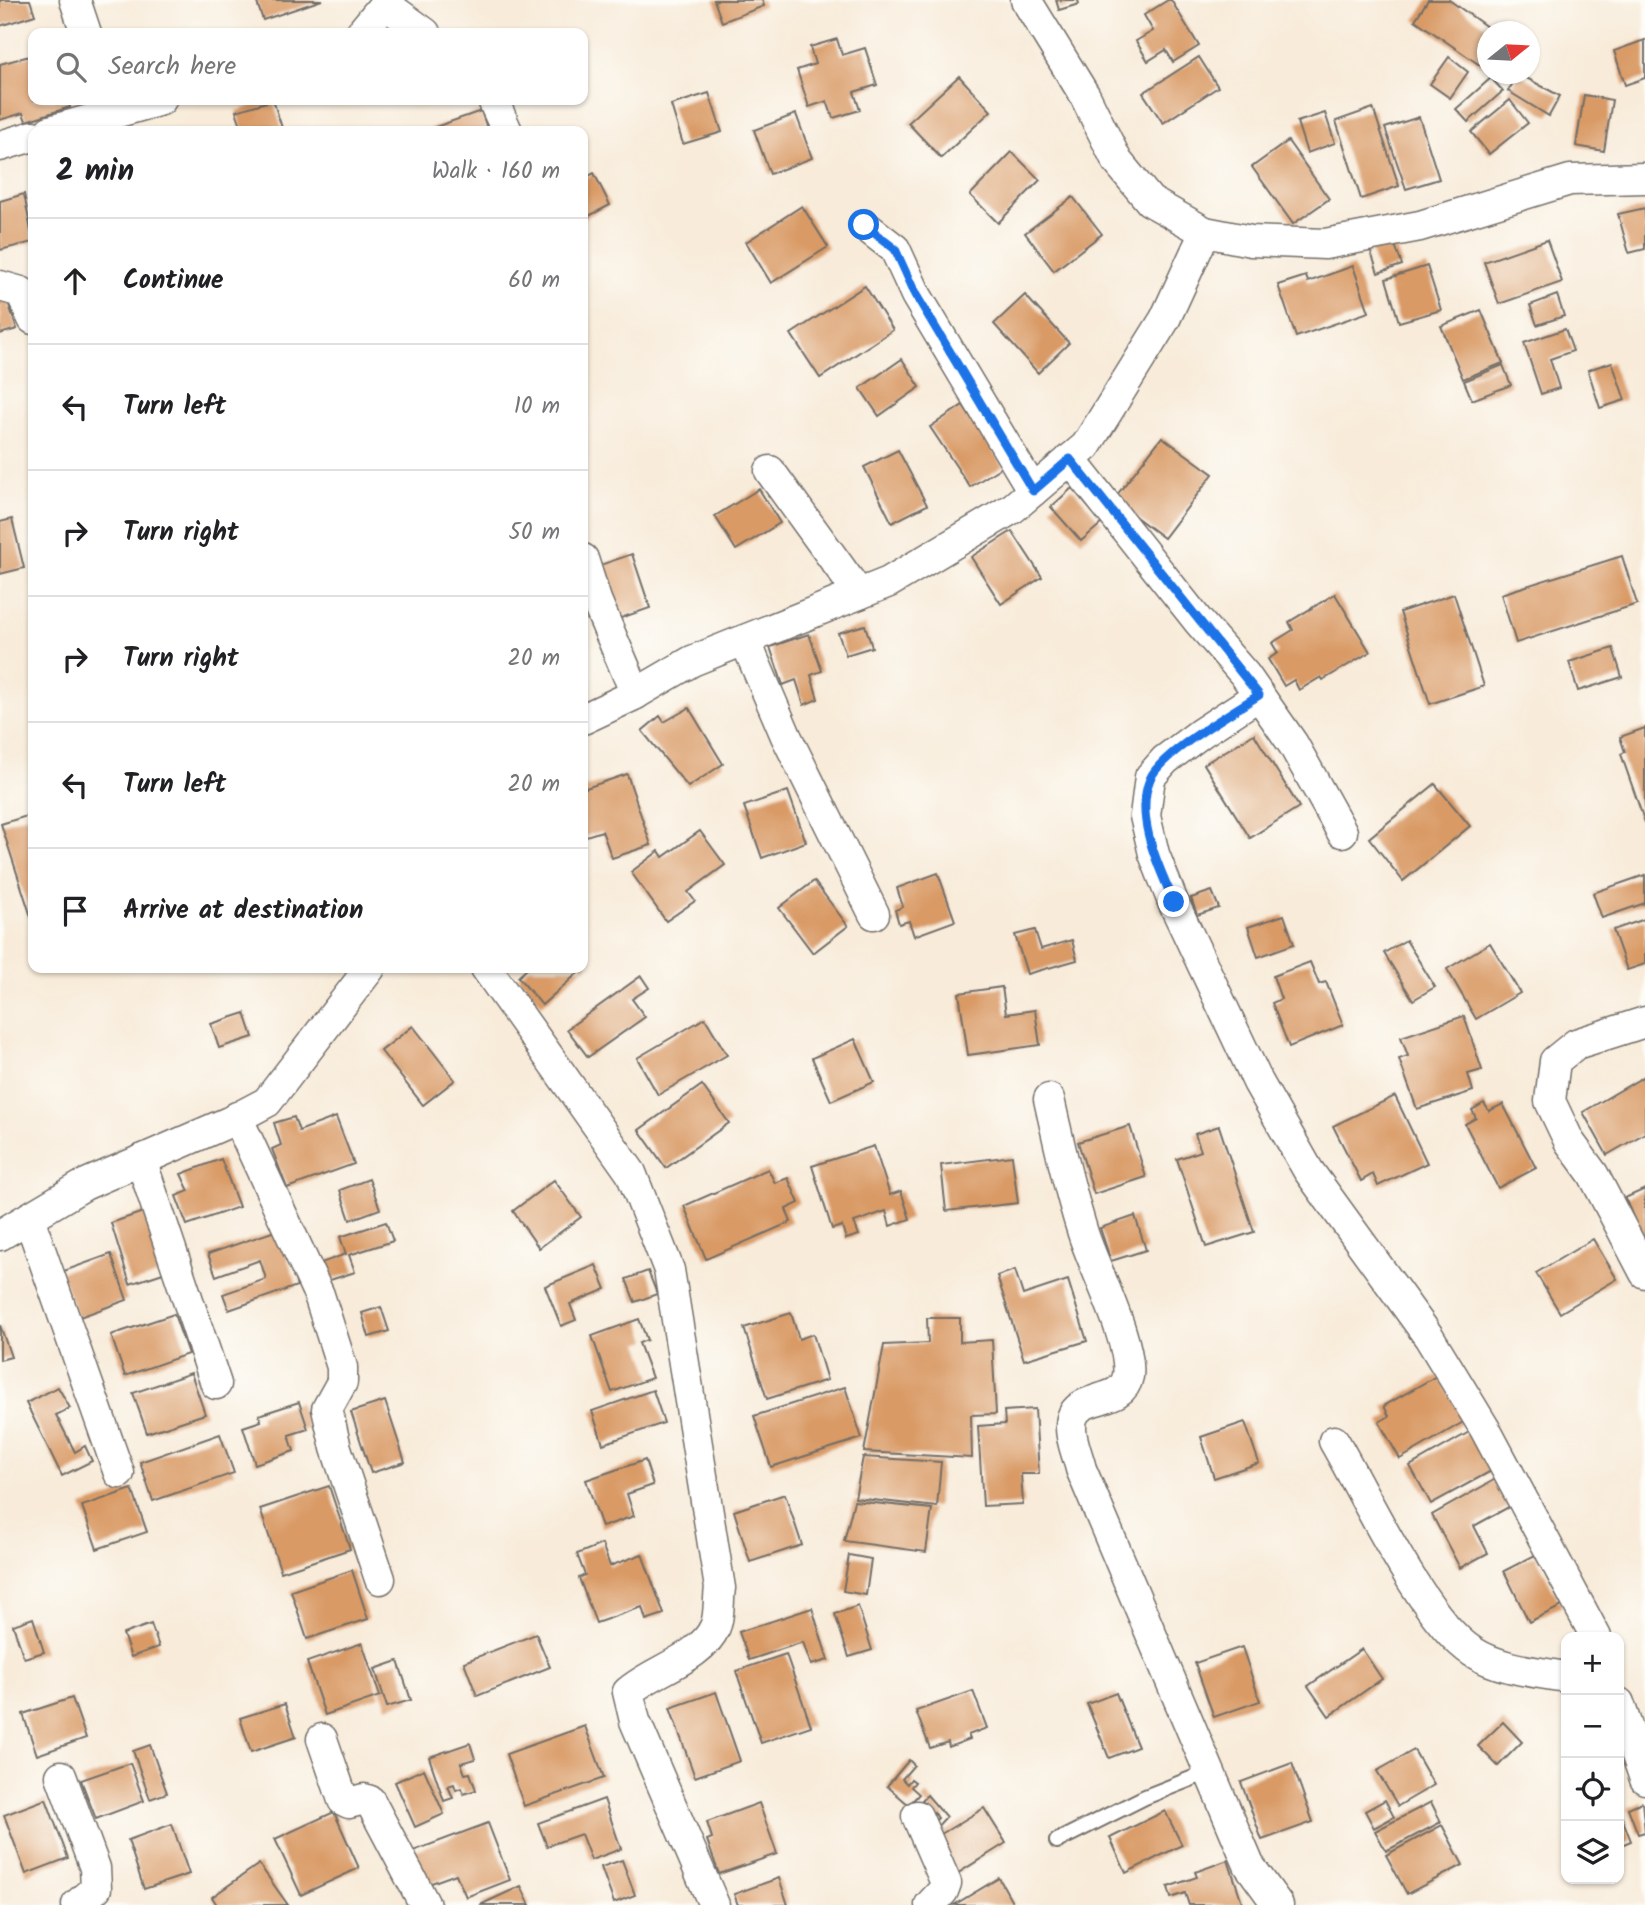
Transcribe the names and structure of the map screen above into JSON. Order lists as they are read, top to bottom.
{
  "north": "right",
  "page": {
    "search": "Search here",
    "heading": ["2 min", "Walk · 160 m"],
    "list": [
      ["Continue", "60 m"],
      ["Turn left", "10 m"],
      ["Turn right", "50 m"],
      ["Turn right", "20 m"],
      ["Turn left", "20 m"],
      "Arrive at destination"
    ],
    "map_buttons": ["+", "−"]
  }
}
